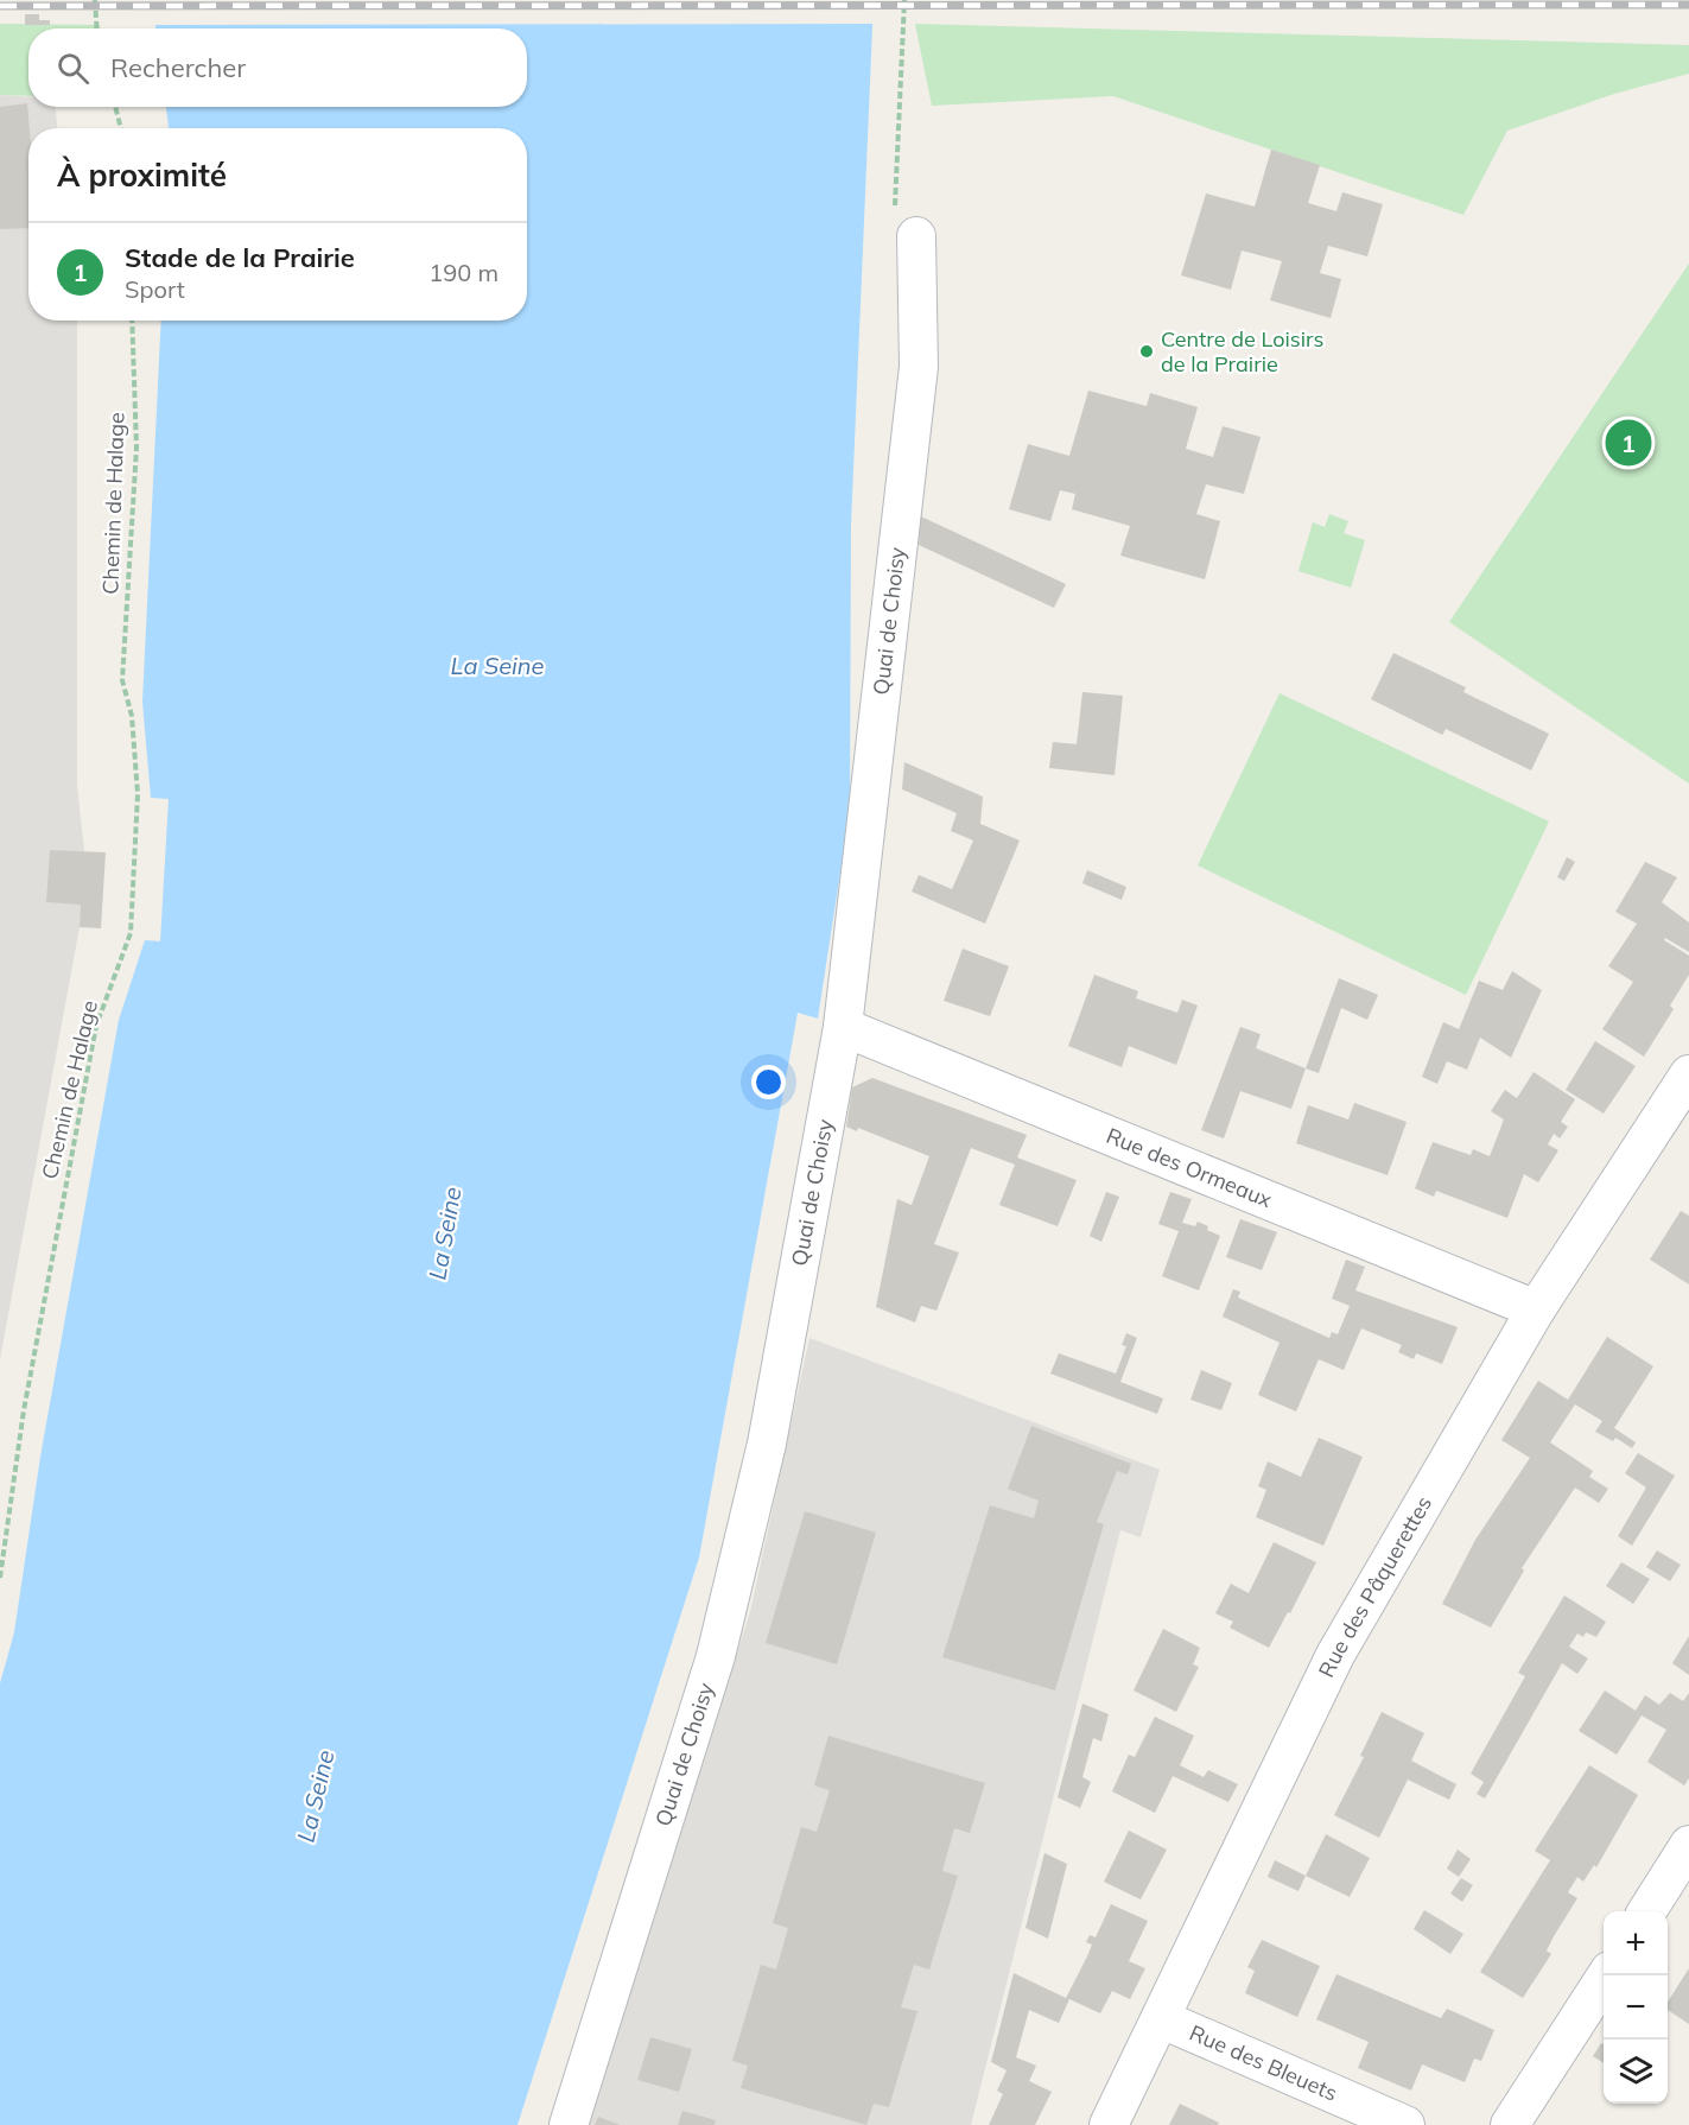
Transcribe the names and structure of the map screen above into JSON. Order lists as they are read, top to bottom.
{
  "streets": {
    "street": [
      "Quai de Choisy",
      "Rue des Ormeaux",
      "Rue des Pâquerettes",
      "Rue des Bleuets"
    ],
    "path": ["Chemin de Halage"]
  },
  "crossings": [
    ["Quai de Choisy", "Rue des Ormeaux"],
    ["Rue des Ormeaux", "Rue des Pâquerettes"],
    ["Rue des Pâquerettes", "Rue des Bleuets"]
  ],
  "water": ["La Seine"],
  "places": ["Centre de Loisirs de la Prairie"],
  "page": {
    "search": "Rechercher",
    "heading": "À proximité",
    "list": [
      {
        "mark": "1",
        "name": "Stade de la Prairie",
        "note": "Sport",
        "value": "190 m"
      }
    ],
    "pins": "1",
    "map_buttons": ["+", "−"]
  }
}
